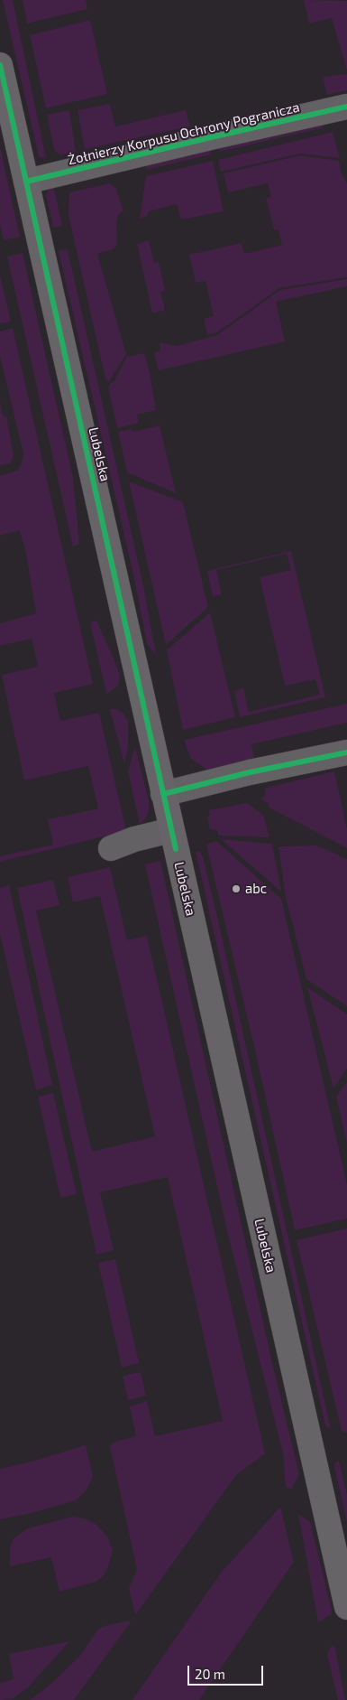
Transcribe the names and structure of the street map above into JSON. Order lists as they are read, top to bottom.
{
  "streets": {
    "main road": ["Lubelska"],
    "street": ["Żołnierzy Korpusu Ochrony Pogranicza"]
  },
  "crossings": [
    ["Żołnierzy Korpusu Ochrony Pogranicza", "Lubelska"]
  ],
  "places": ["abc"],
  "scale_bar": "20 m"
}
